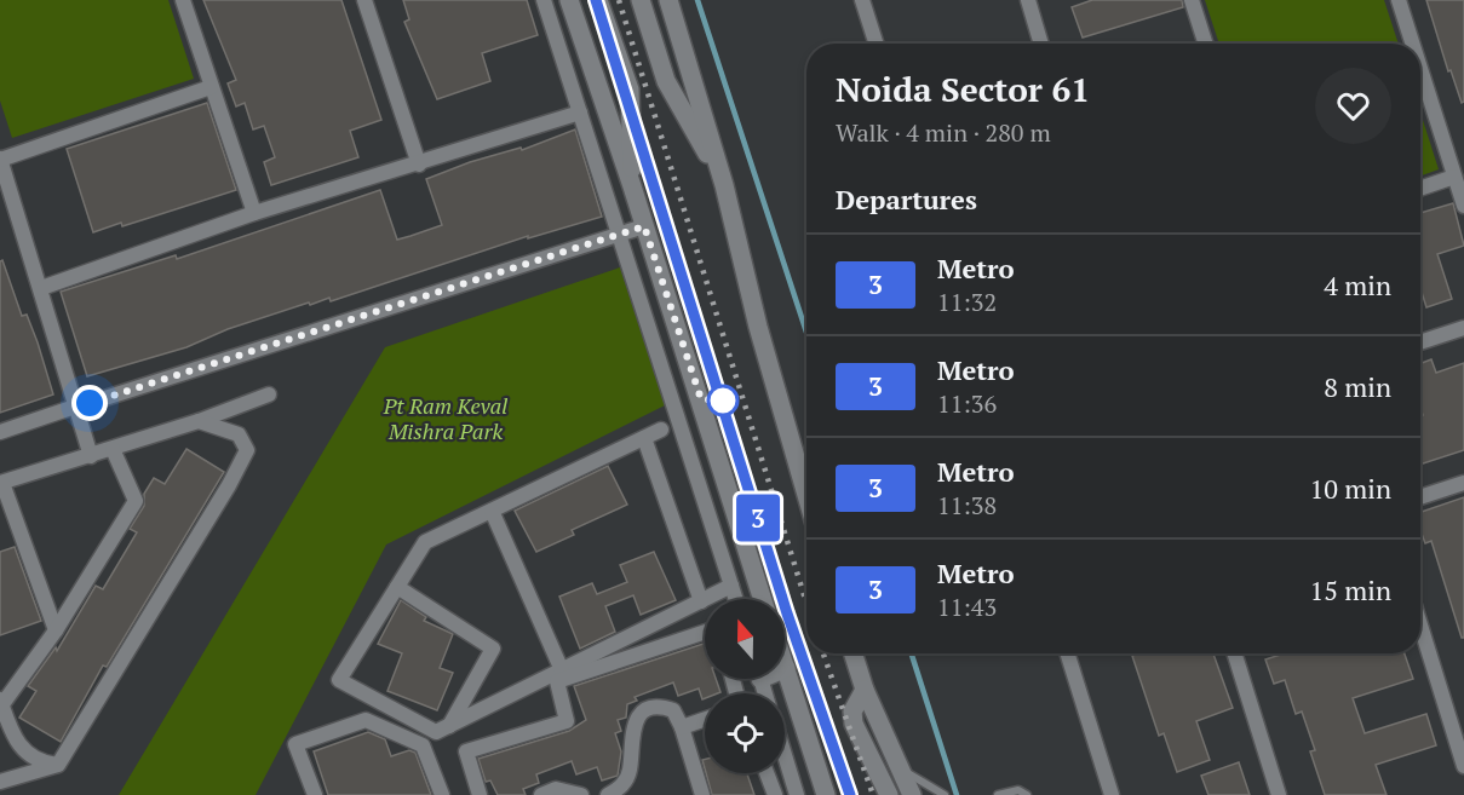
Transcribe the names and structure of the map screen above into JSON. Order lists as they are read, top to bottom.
{
  "parks": ["Pt Ram Keval Mishra Park"],
  "lines": ["metro line 3"],
  "north": "top",
  "page": {
    "on_map": "3",
    "heading": [
      ["Noida Sector 61", "Walk · 4 min · 280 m"],
      "Departures"
    ],
    "list": [
      {
        "mark": "3",
        "name": "Metro",
        "note": "11:32",
        "value": "4 min"
      },
      {
        "mark": "3",
        "name": "Metro",
        "note": "11:36",
        "value": "8 min"
      },
      {
        "mark": "3",
        "name": "Metro",
        "note": "11:38",
        "value": "10 min"
      },
      {
        "mark": "3",
        "name": "Metro",
        "note": "11:43",
        "value": "15 min"
      }
    ]
  }
}
